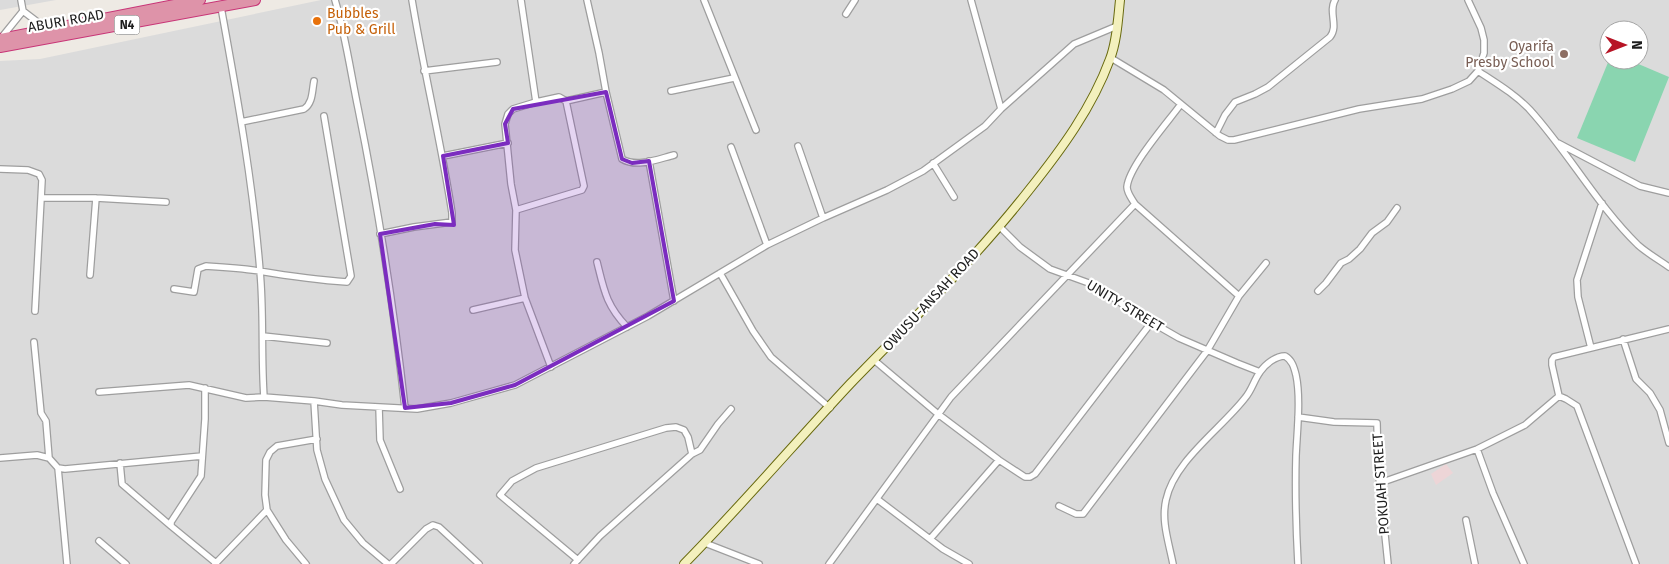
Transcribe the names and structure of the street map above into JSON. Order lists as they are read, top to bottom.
{
  "streets": {
    "highway": ["ABURI ROAD", "N4"],
    "street": ["OWUSU-ANSAH ROAD", "UNITY STREET", "POKUAH STREET"]
  },
  "crossings": [
    ["OWUSU-ANSAH ROAD", "UNITY STREET"]
  ],
  "places": ["Bubbles Pub & Grill", "Oyarifa Presby School"],
  "north": "right"
}
